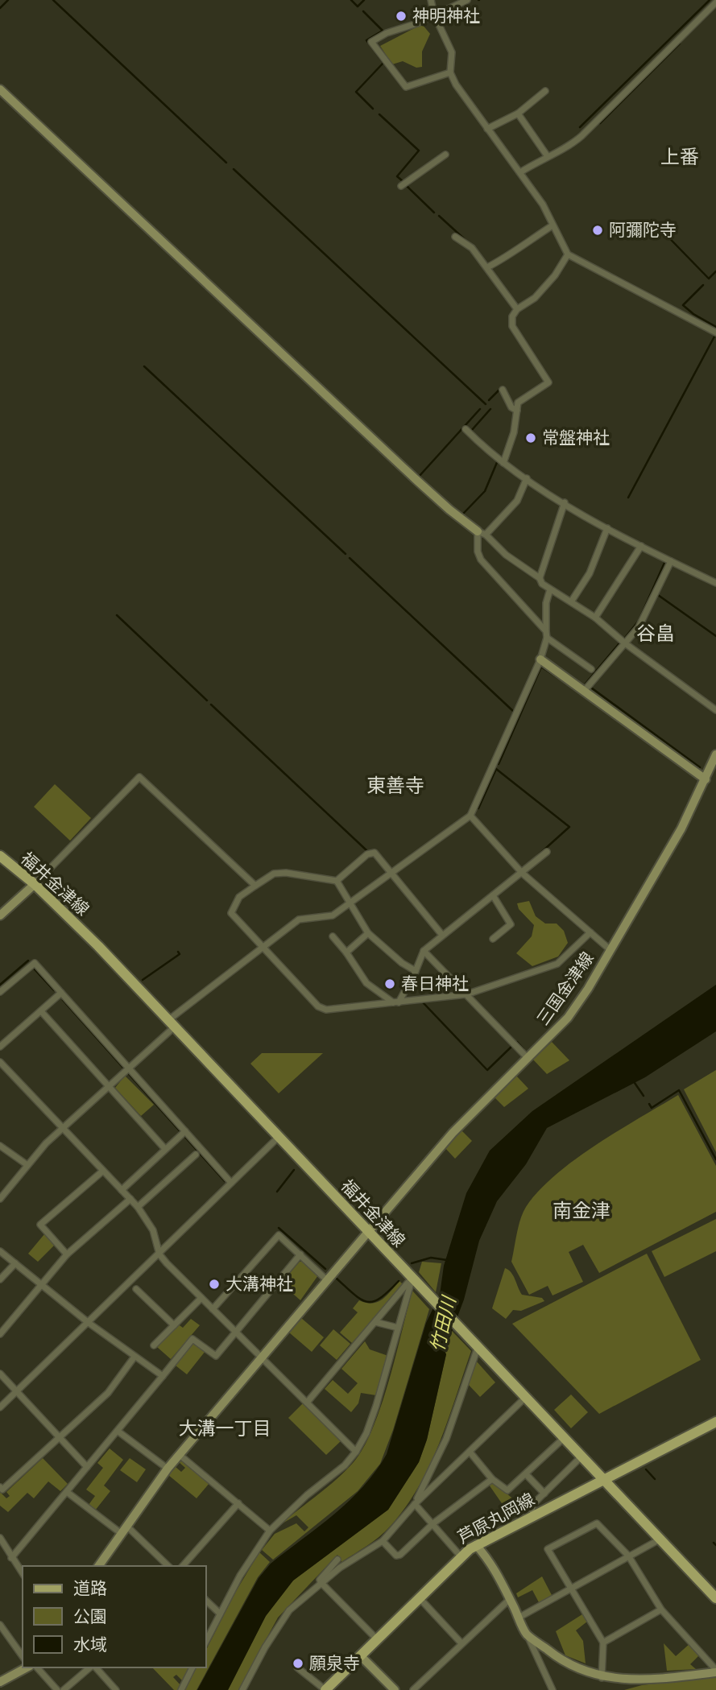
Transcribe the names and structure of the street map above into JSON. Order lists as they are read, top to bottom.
{
  "streets": {
    "main road": ["福井金津線", "芦原丸岡線"],
    "street": ["三国金津線"]
  },
  "crossings": [
    ["福井金津線", "三国金津線"],
    ["福井金津線", "芦原丸岡線"]
  ],
  "districts": [
    "上番",
    "谷畠",
    "東善寺",
    "南金津",
    "大溝一丁目"
  ],
  "water": ["竹田川"],
  "places": [
    "神明神社",
    "阿彌陀寺",
    "常盤神社",
    "春日神社",
    "大溝神社",
    "願泉寺"
  ],
  "legend": ["道路", "公園", "水域"]
}
